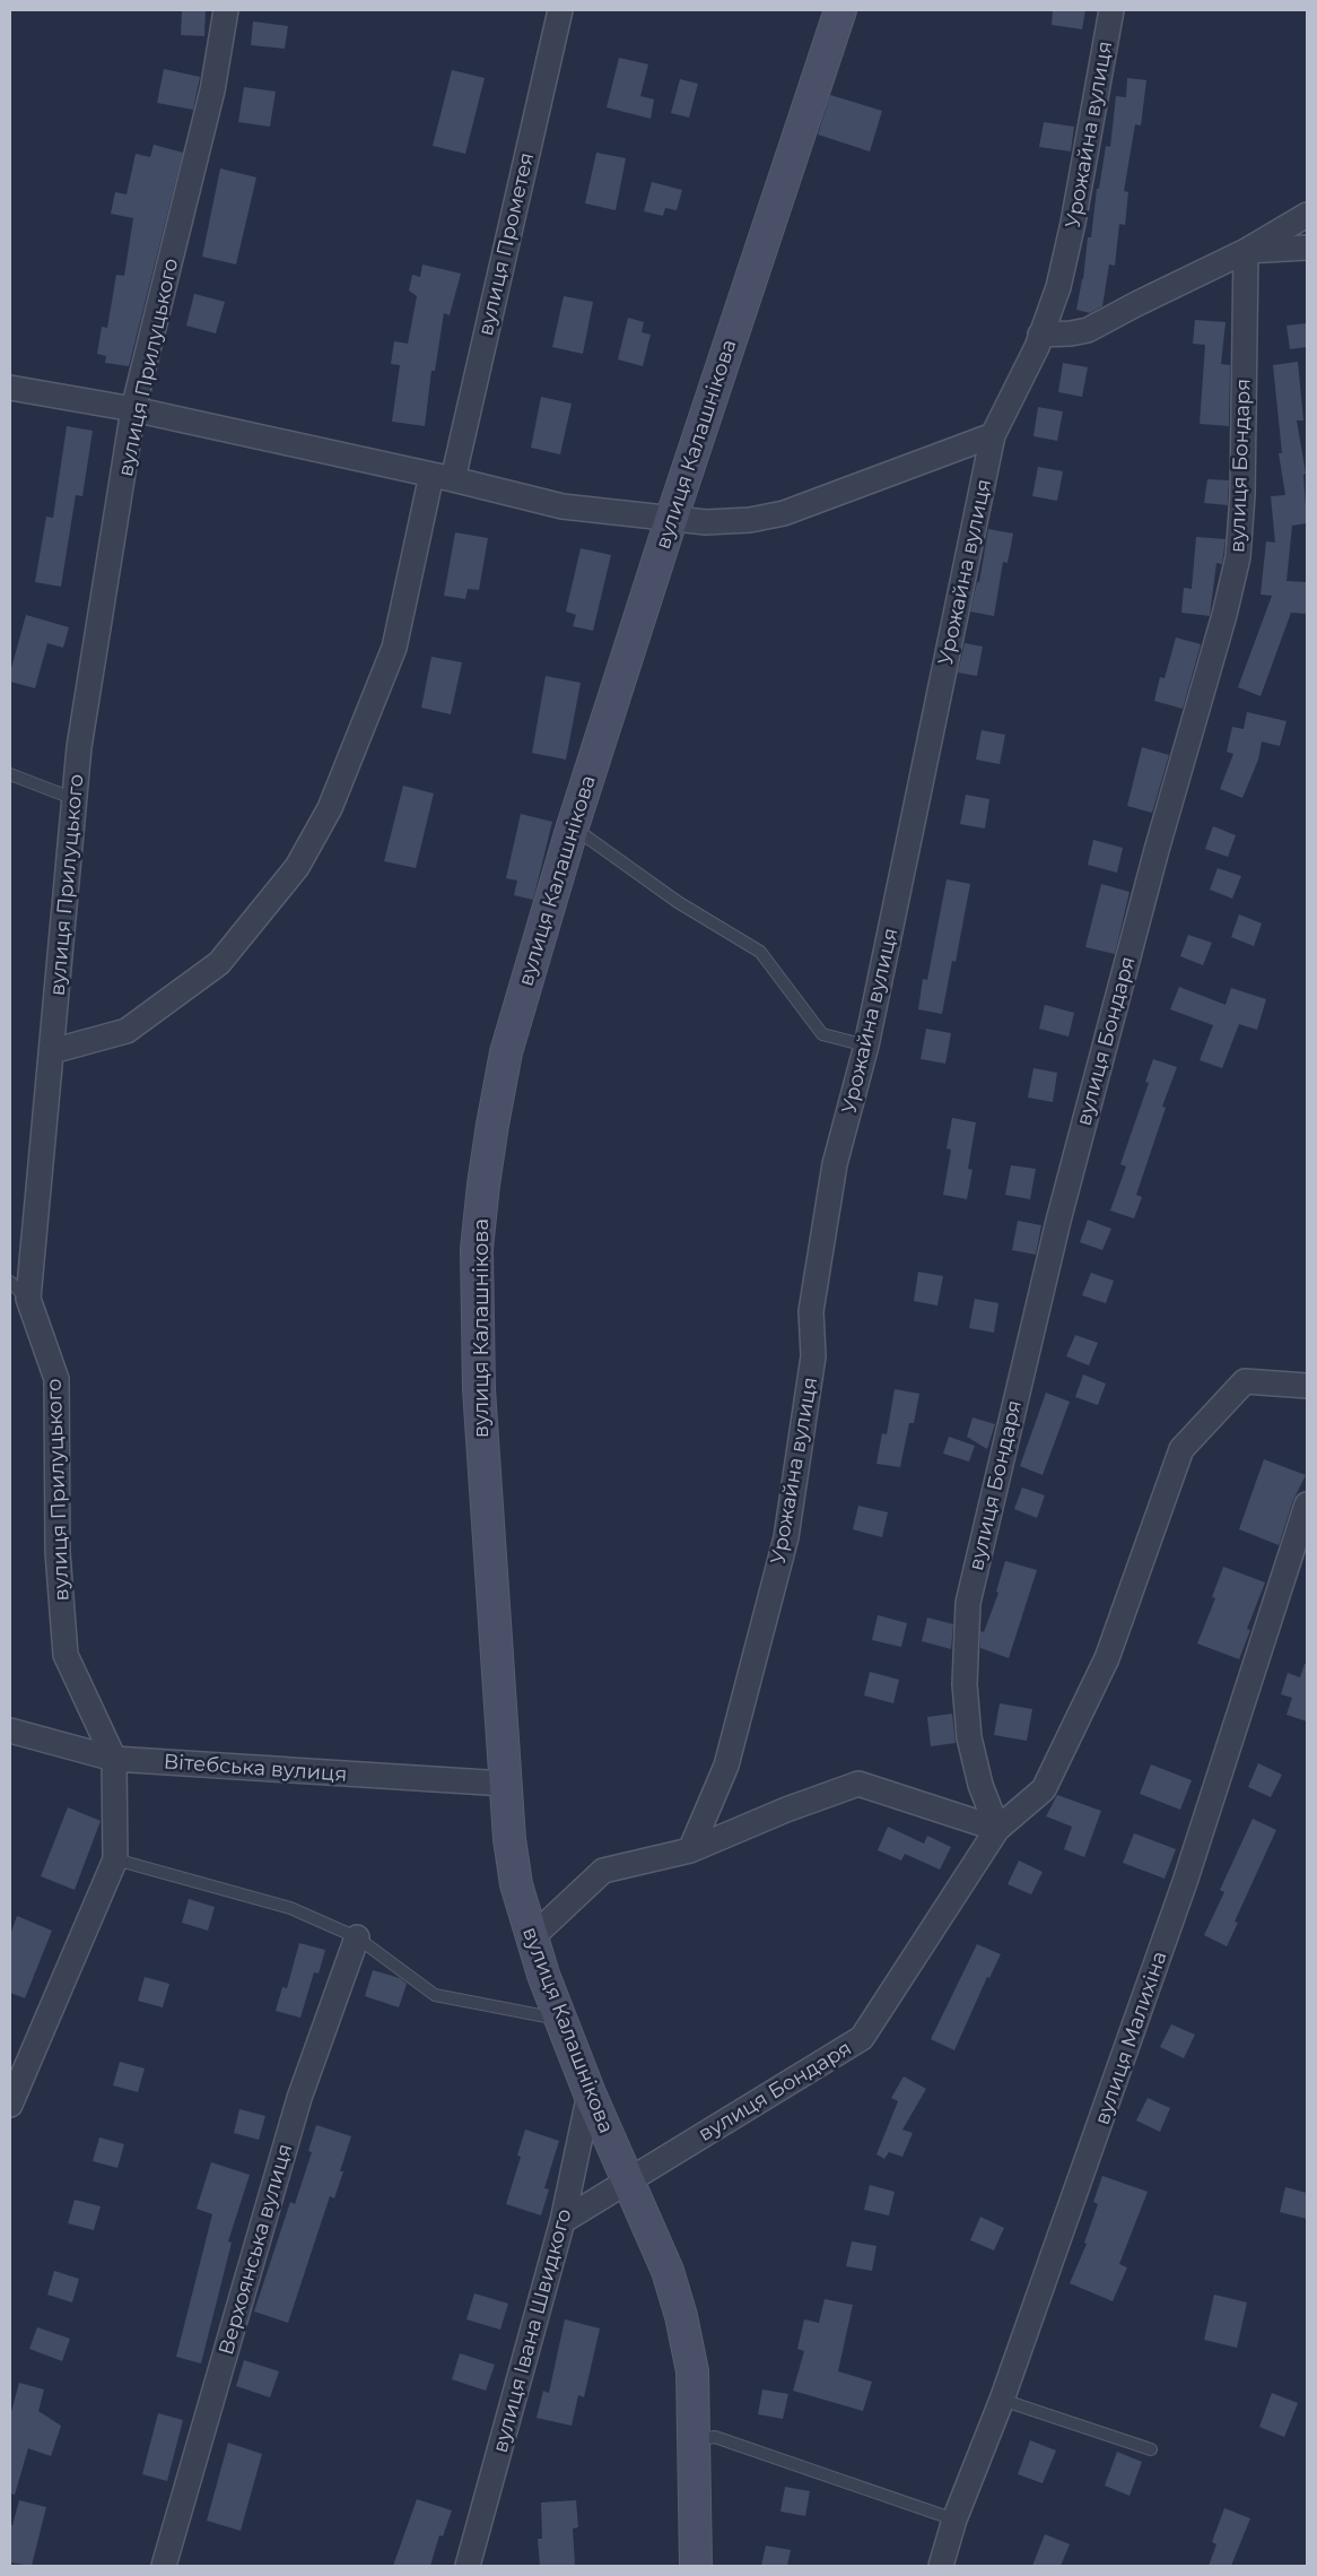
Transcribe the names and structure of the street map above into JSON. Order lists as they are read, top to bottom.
{
  "streets": {
    "street": [
      "Урожайна вулиця",
      "вулиця Прометея",
      "вулиця Прилуцького",
      "вулиця Калашнікова",
      "вулиця Бондаря",
      "Вітебська вулиця",
      "вулиця Малихіна",
      "Верхоянська вулиця",
      "вулиця Івана Швидкого"
    ]
  },
  "crossings": [
    ["вулиця Прометея", "вулиця Прилуцького"],
    ["вулиця Прилуцького", "Вітебська вулиця"],
    ["вулиця Калашнікова", "вулиця Бондаря"],
    ["вулиця Калашнікова", "Вітебська вулиця"],
    ["вулиця Калашнікова", "вулиця Івана Швидкого"],
    ["вулиця Бондаря", "вулиця Івана Швидкого"]
  ]
}
